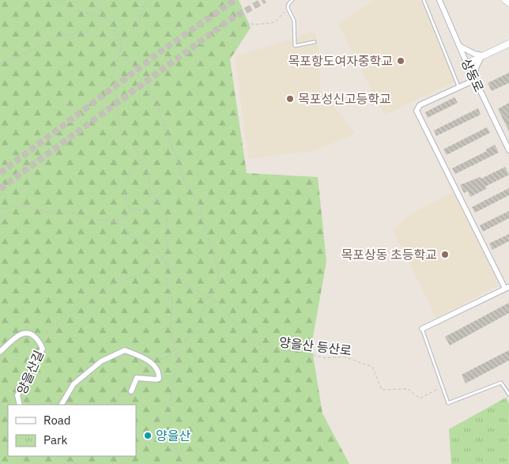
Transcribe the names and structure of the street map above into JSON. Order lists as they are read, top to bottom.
{
  "streets": {
    "street": ["상동로", "양을산길"],
    "path": ["양을산 등산로"]
  },
  "places": [
    "목포항도여자중학교",
    "목포성신고등학교",
    "목포상동 초등학교",
    "양을산"
  ],
  "legend": ["Road", "Park"]
}
